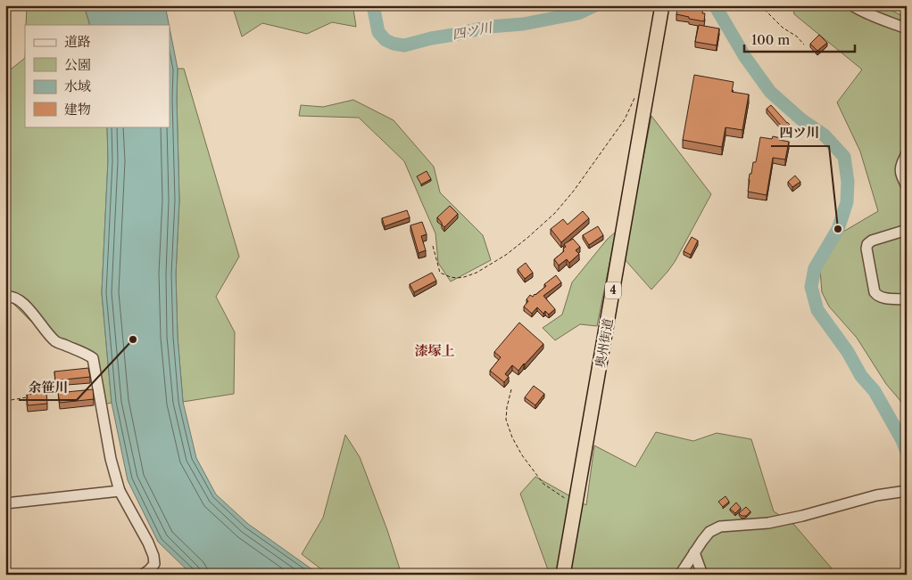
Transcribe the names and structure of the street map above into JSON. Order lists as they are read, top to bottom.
{
  "streets": {
    "highway": ["4", "奥州街道"]
  },
  "districts": ["漆塚上"],
  "water": ["四ツ川"],
  "places": ["四ツ川", "余笹川"],
  "legend": [
    "道路",
    "公園",
    "水域",
    "建物"
  ],
  "scale_bar": "100 m"
}
